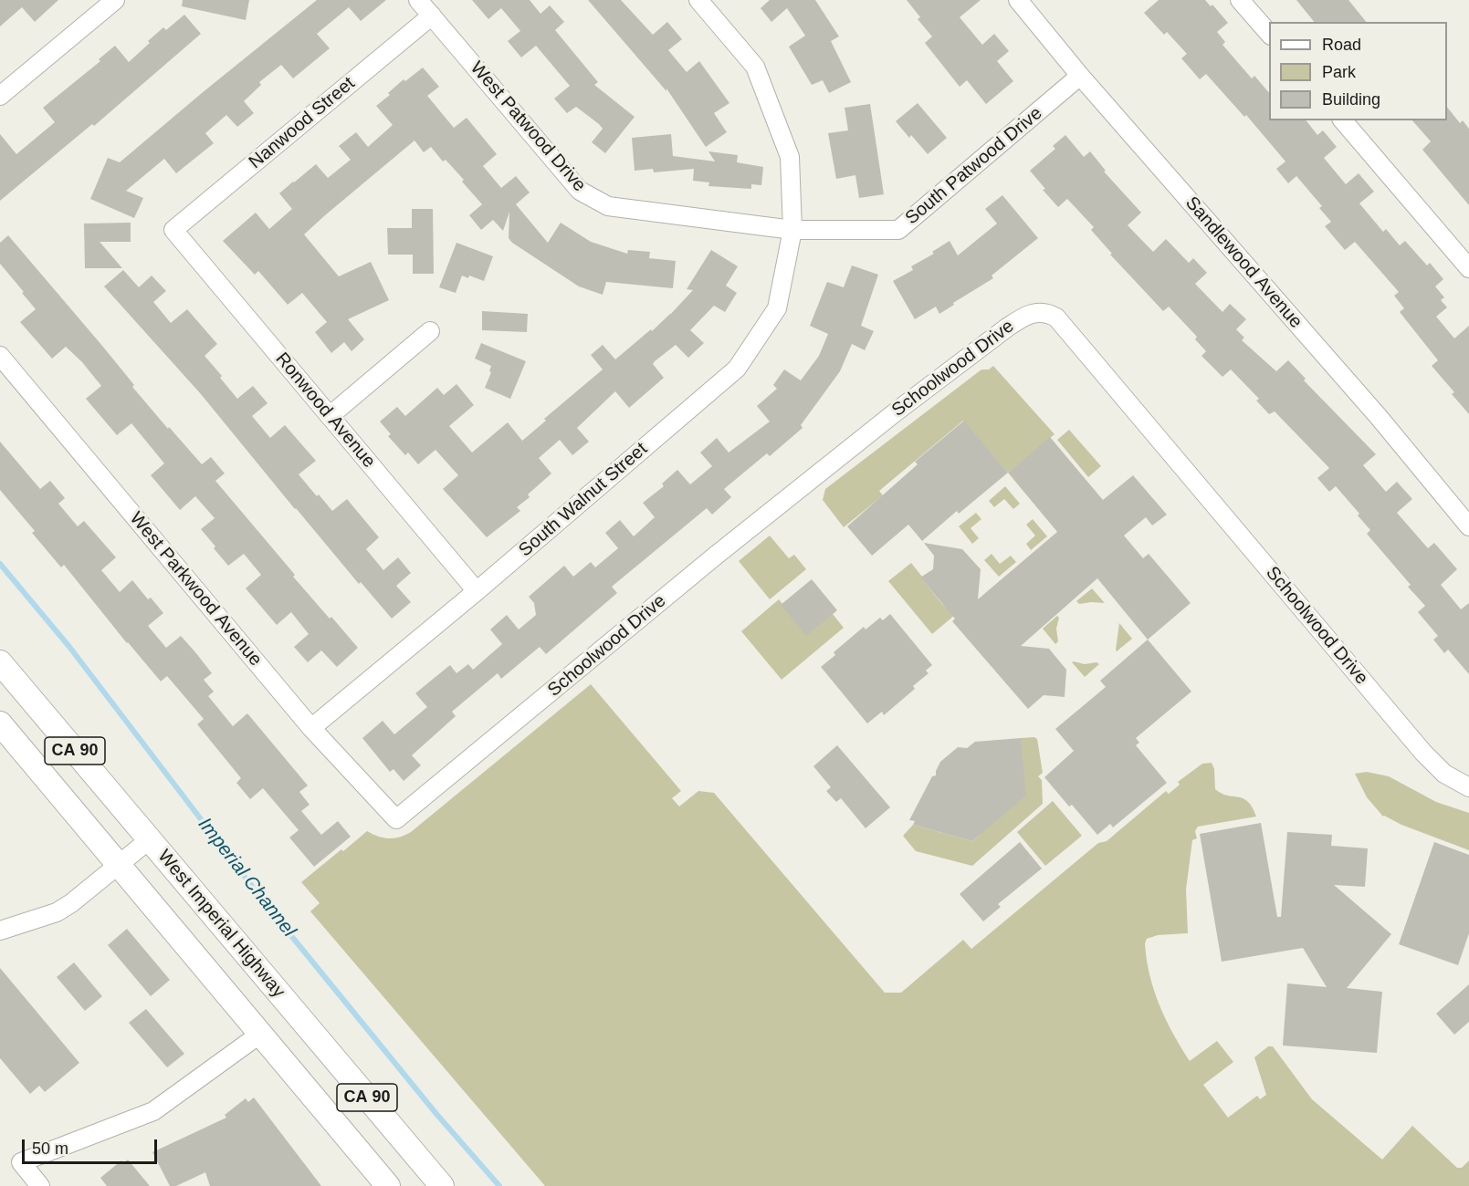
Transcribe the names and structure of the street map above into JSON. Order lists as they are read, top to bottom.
{
  "streets": {
    "main road": ["CA 90", "West Imperial Highway"],
    "street": [
      "Nanwood Street",
      "West Patwood Drive",
      "South Patwood Drive",
      "Sandlewood Avenue",
      "Schoolwood Drive",
      "Ronwood Avenue",
      "South Walnut Street",
      "West Parkwood Avenue"
    ]
  },
  "crossings": [
    ["Nanwood Street", "West Patwood Drive"],
    ["Nanwood Street", "Ronwood Avenue"],
    ["West Patwood Drive", "South Patwood Drive"],
    ["West Patwood Drive", "South Walnut Street"],
    ["South Patwood Drive", "Sandlewood Avenue"],
    ["South Patwood Drive", "South Walnut Street"],
    ["Schoolwood Drive", "West Parkwood Avenue"],
    ["Ronwood Avenue", "South Walnut Street"],
    ["South Walnut Street", "West Parkwood Avenue"]
  ],
  "water": ["Imperial Channel"],
  "legend": ["Road", "Park", "Building"],
  "scale_bar": "50 m"
}
